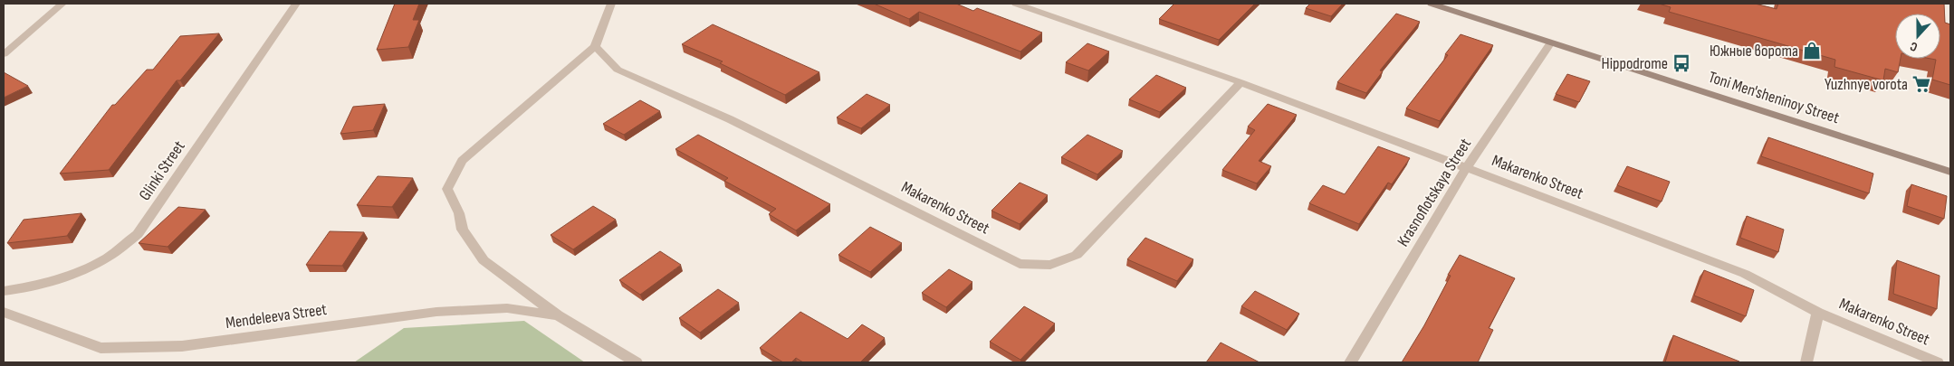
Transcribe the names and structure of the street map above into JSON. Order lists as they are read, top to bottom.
{
  "streets": {
    "main road": ["Toni Men'sheninoy Street"],
    "street": [
      "Glinki Street",
      "Makarenko Street",
      "Krasnoflotskaya Street",
      "Mendeleeva Street"
    ]
  },
  "crossings": [
    ["Toni Men'sheninoy Street", "Krasnoflotskaya Street"],
    ["Makarenko Street", "Krasnoflotskaya Street"],
    ["Makarenko Street", "Mendeleeva Street"]
  ],
  "places": {
    "shop": ["Южные ворота"],
    "bus stop": ["Hippodrome"],
    "supermarket": ["Yuzhnye vorota"]
  },
  "north": "bottom"
}
